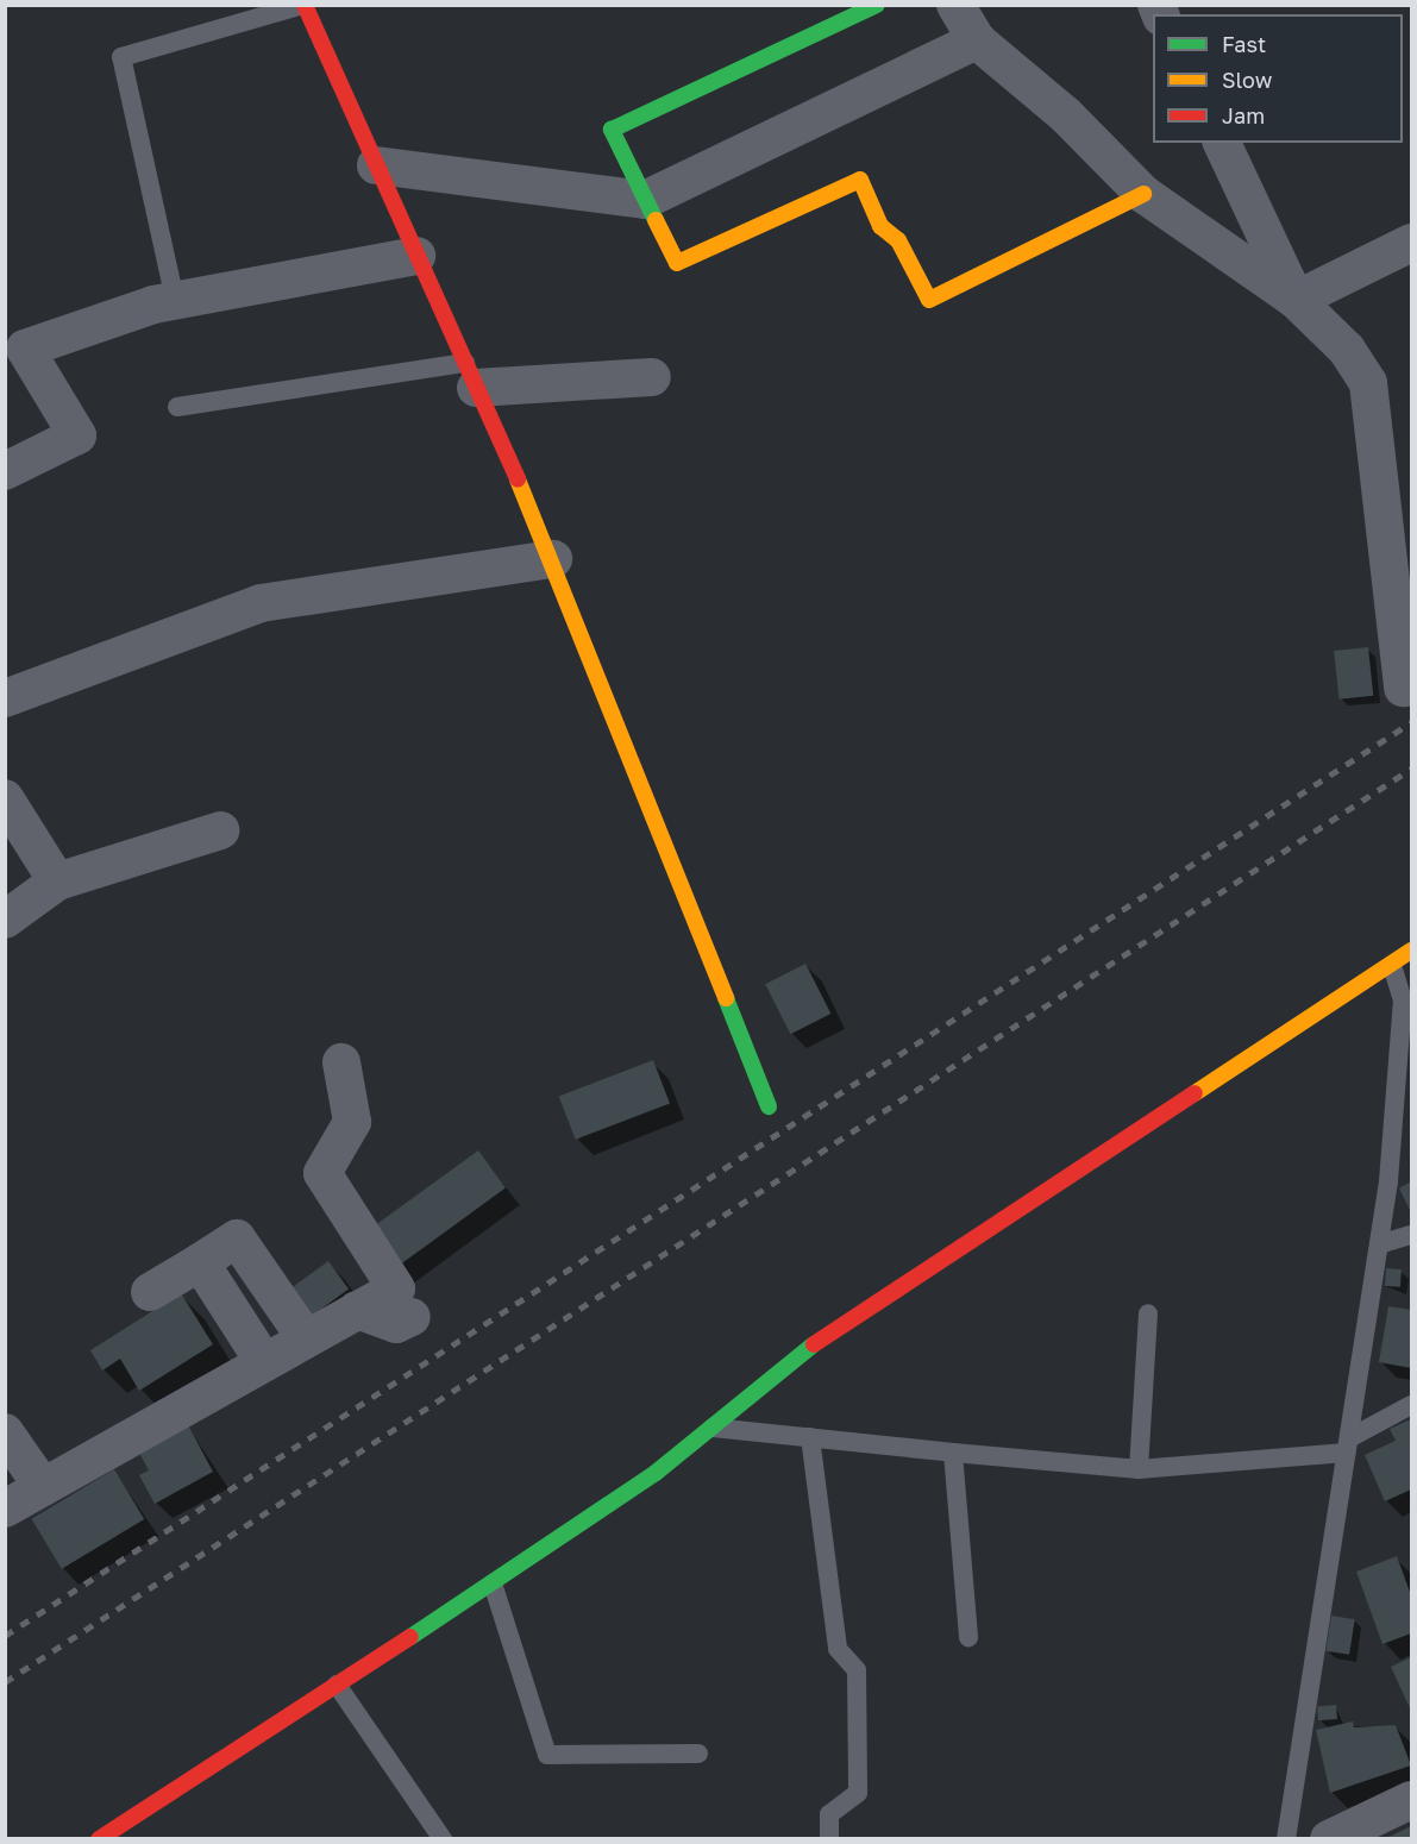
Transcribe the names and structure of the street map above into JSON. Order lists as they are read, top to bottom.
{
  "legend": ["Fast", "Slow", "Jam"]
}
